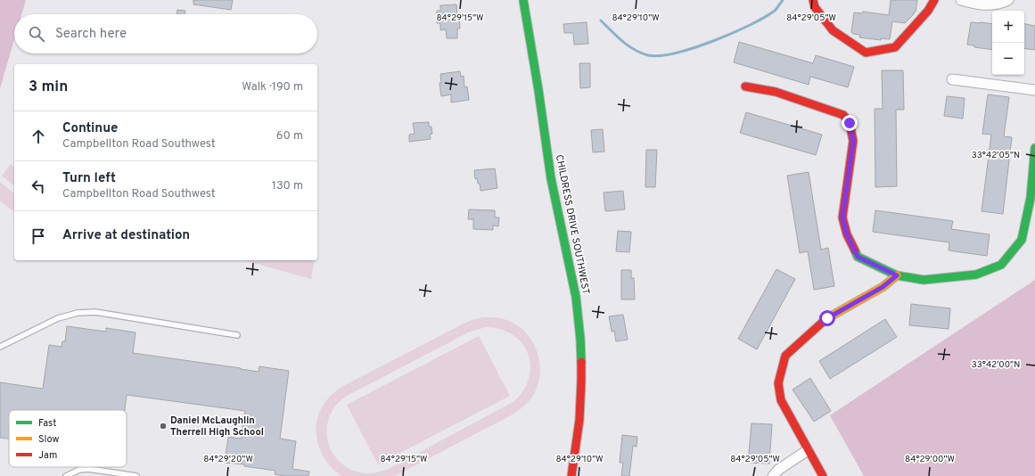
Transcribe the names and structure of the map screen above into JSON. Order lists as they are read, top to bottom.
{
  "streets": {
    "street": ["CHILDRESS DRIVE SOUTHWEST"]
  },
  "places": ["Daniel McLaughlin Therrell High School"],
  "legend": ["Fast", "Slow", "Jam"],
  "page": {
    "map_buttons": ["+", "−"],
    "search": "Search here",
    "heading": ["3 min", "Walk · 190 m"],
    "list": [
      ["Continue", "Campbellton Road Southwest", "60 m"],
      ["Turn left", "Campbellton Road Southwest", "130 m"],
      "Arrive at destination"
    ]
  },
  "coordinates": [
    "84°29'15\"W",
    "84°29'10\"W",
    "84°29'05\"W",
    "33°42'05\"N",
    "33°42'00\"N",
    "84°29'20\"W",
    "84°29'00\"W"
  ]
}
